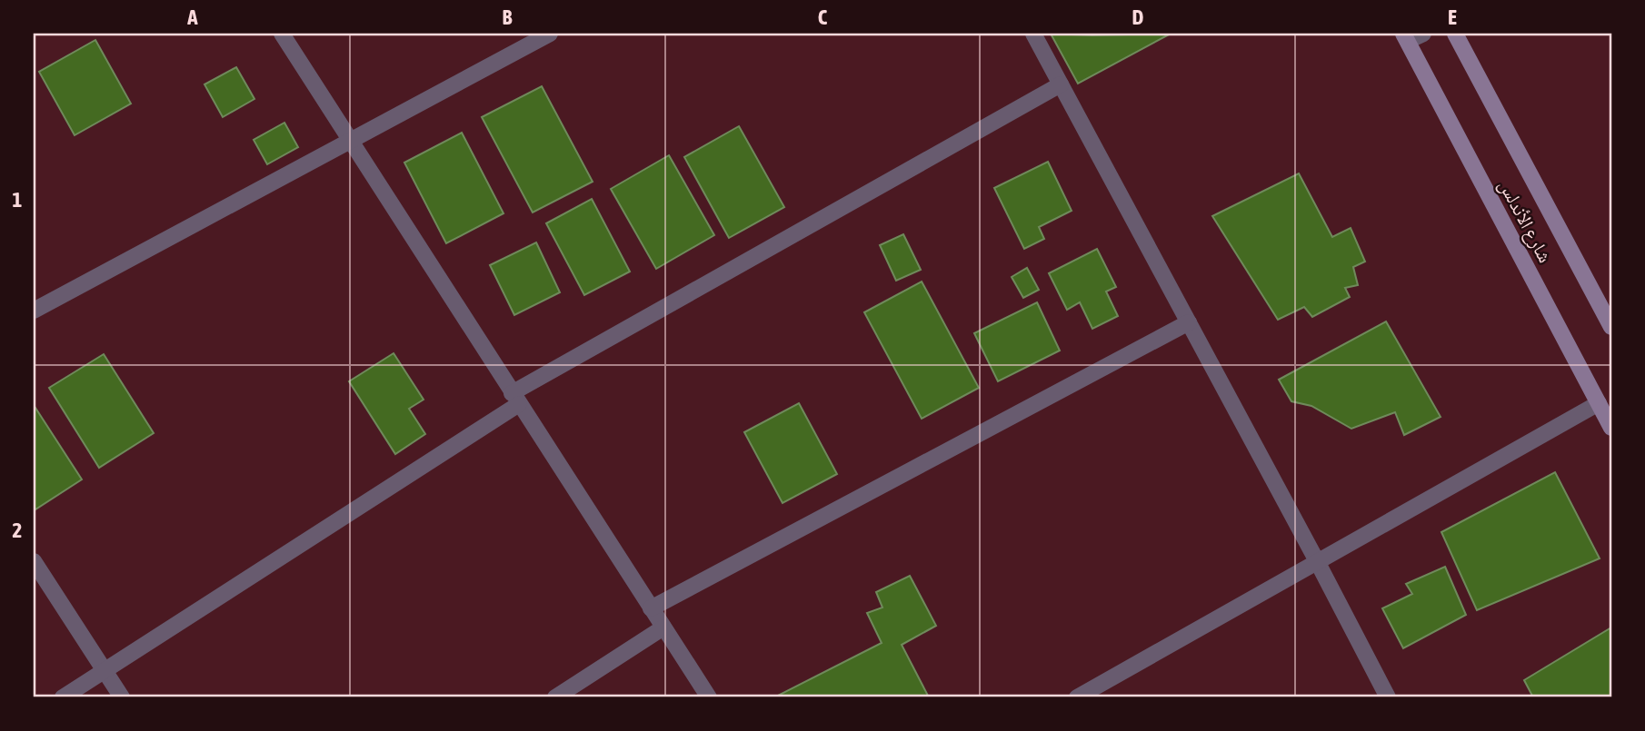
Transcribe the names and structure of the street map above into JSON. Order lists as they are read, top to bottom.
{
  "streets": {
    "main road": ["شارع الأندلس"]
  },
  "grid": {
    "columns": [
      "A",
      "B",
      "C",
      "D",
      "E"
    ],
    "rows": ["1", "2"]
  }
}
